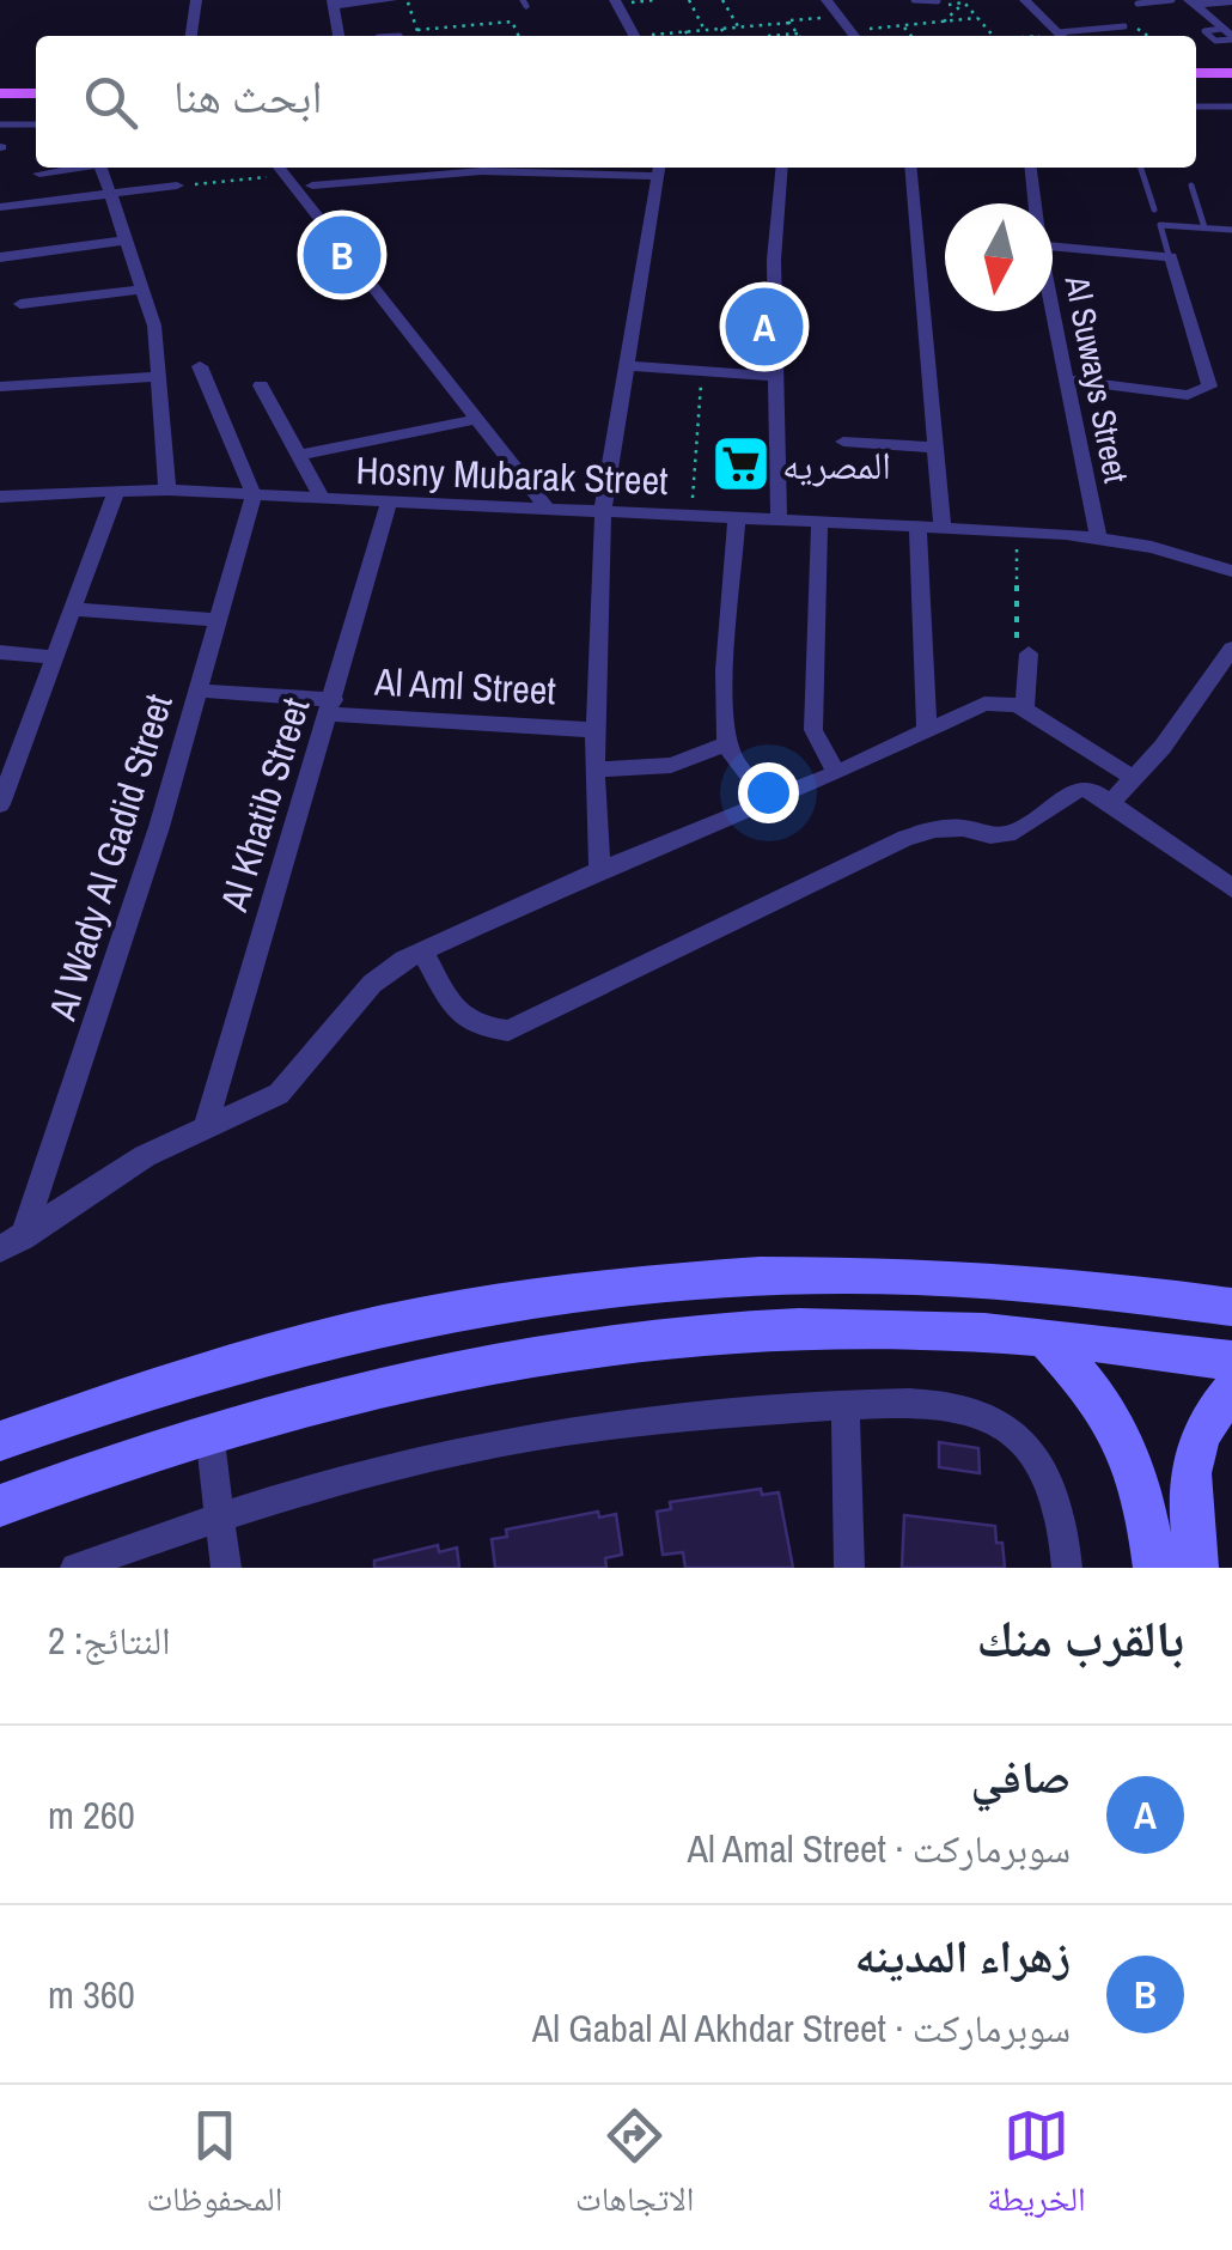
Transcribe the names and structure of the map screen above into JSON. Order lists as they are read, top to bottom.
{
  "streets": {
    "street": [
      "Al Suways Street",
      "Hosny Mubarak Street",
      "Al Aml Street",
      "Al Khatib Street",
      "Al Wady Al Gadid Street"
    ]
  },
  "crossings": [
    ["Al Suways Street", "Hosny Mubarak Street"],
    ["Hosny Mubarak Street", "Al Khatib Street"],
    ["Hosny Mubarak Street", "Al Wady Al Gadid Street"],
    ["Al Aml Street", "Al Khatib Street"],
    ["Al Aml Street", "Al Wady Al Gadid Street"]
  ],
  "places": {
    "supermarket": ["المصريه"]
  },
  "north": "bottom",
  "page": {
    "search": "ابحث هنا",
    "pins": ["B", "A"],
    "heading": ["بالقرب منك", "النتائج: 2"],
    "list": [
      {
        "mark": "A",
        "name": "صافي",
        "note": "سوبرماركت · Al Amal Street",
        "value": "260 m"
      },
      {
        "mark": "B",
        "name": "زهراء المدينه",
        "note": "سوبرماركت · Al Gabal Al Akhdar Street",
        "value": "360 m"
      }
    ],
    "nav": ["الخريطة", "الاتجاهات", "المحفوظات"]
  }
}
